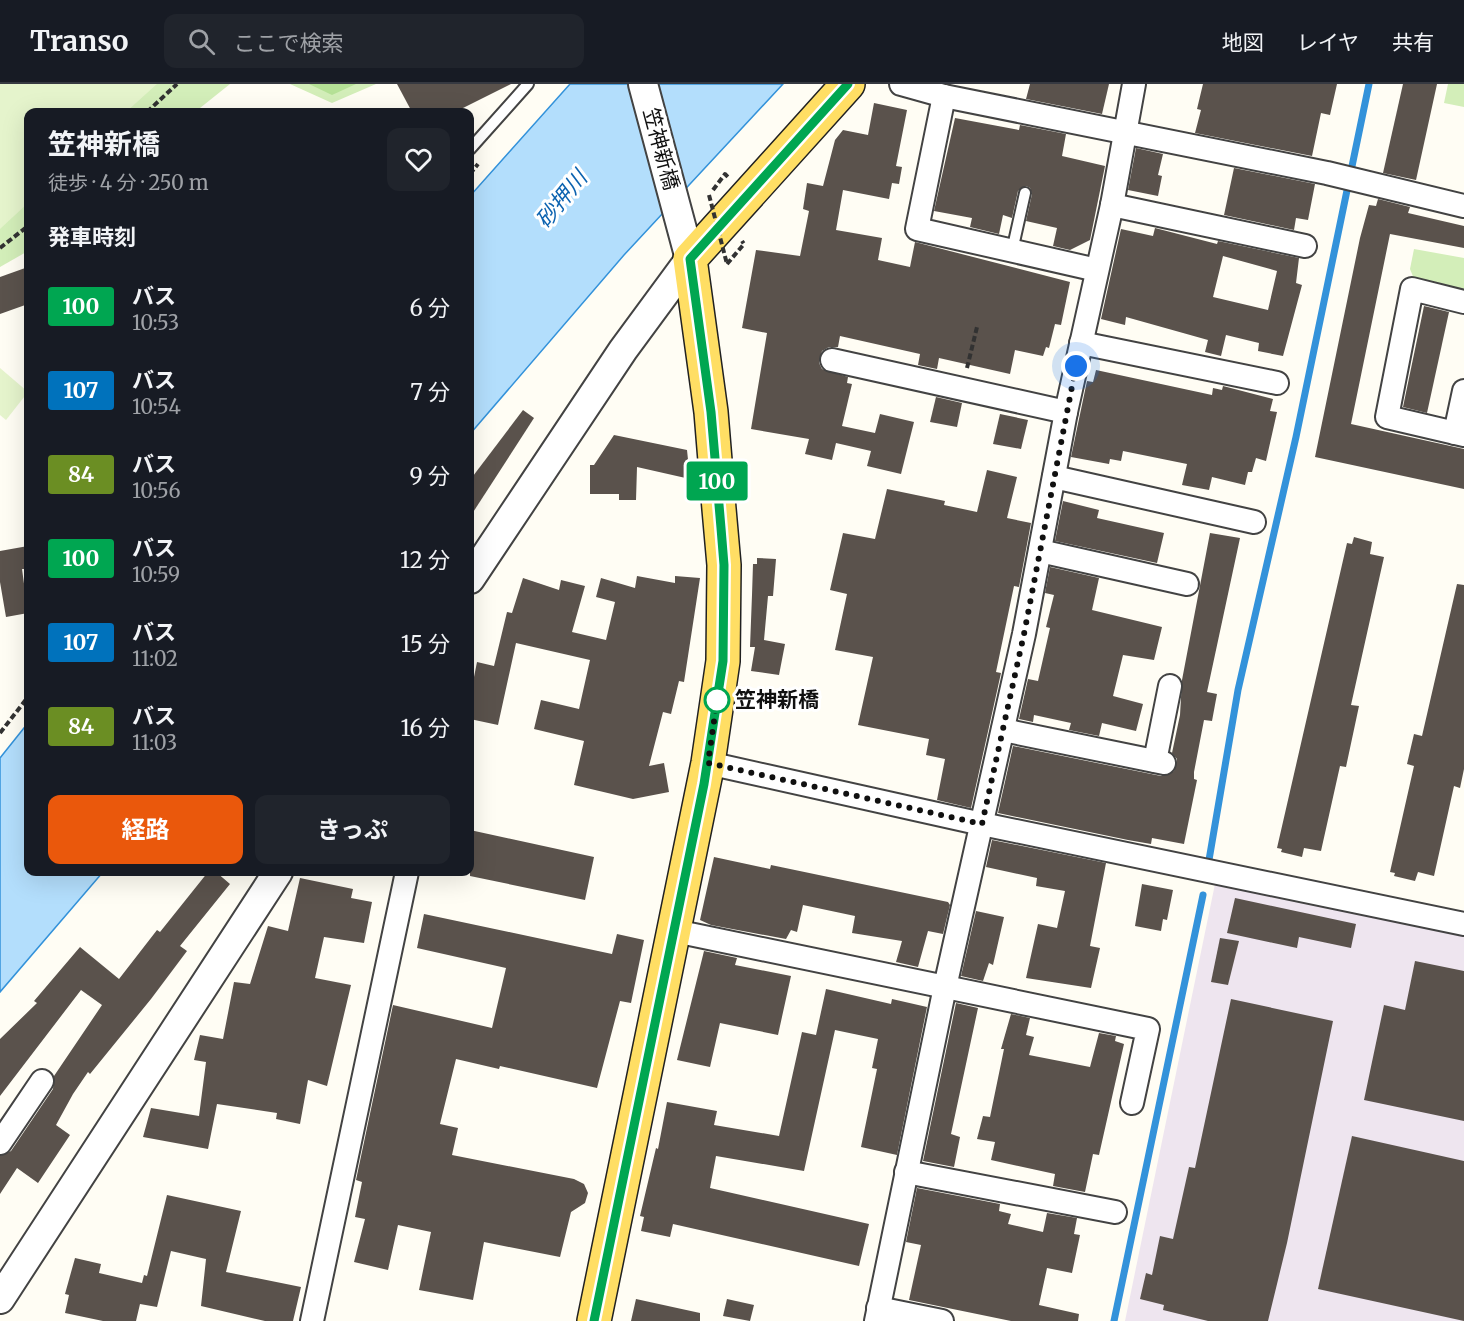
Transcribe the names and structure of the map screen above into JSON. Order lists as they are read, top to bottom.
{
  "streets": {
    "street": ["笠神新橋"]
  },
  "water": ["砂押川"],
  "places": ["笠神新橋"],
  "lines": ["bus line 100"],
  "page": {
    "header": "Transo",
    "search": "ここで検索",
    "nav": ["地図", "レイヤ", "共有"],
    "on_map": "100",
    "heading": [
      ["笠神新橋", "徒歩 · 4 分 · 250 m"],
      "発車時刻"
    ],
    "list": [
      {
        "mark": "100",
        "name": "バス",
        "note": "10:53",
        "value": "6 分"
      },
      {
        "mark": "107",
        "name": "バス",
        "note": "10:54",
        "value": "7 分"
      },
      {
        "mark": "84",
        "name": "バス",
        "note": "10:56",
        "value": "9 分"
      },
      {
        "mark": "100",
        "name": "バス",
        "note": "10:59",
        "value": "12 分"
      },
      {
        "mark": "107",
        "name": "バス",
        "note": "11:02",
        "value": "15 分"
      },
      {
        "mark": "84",
        "name": "バス",
        "note": "11:03",
        "value": "16 分"
      }
    ],
    "buttons": ["経路", "きっぷ"]
  }
}
